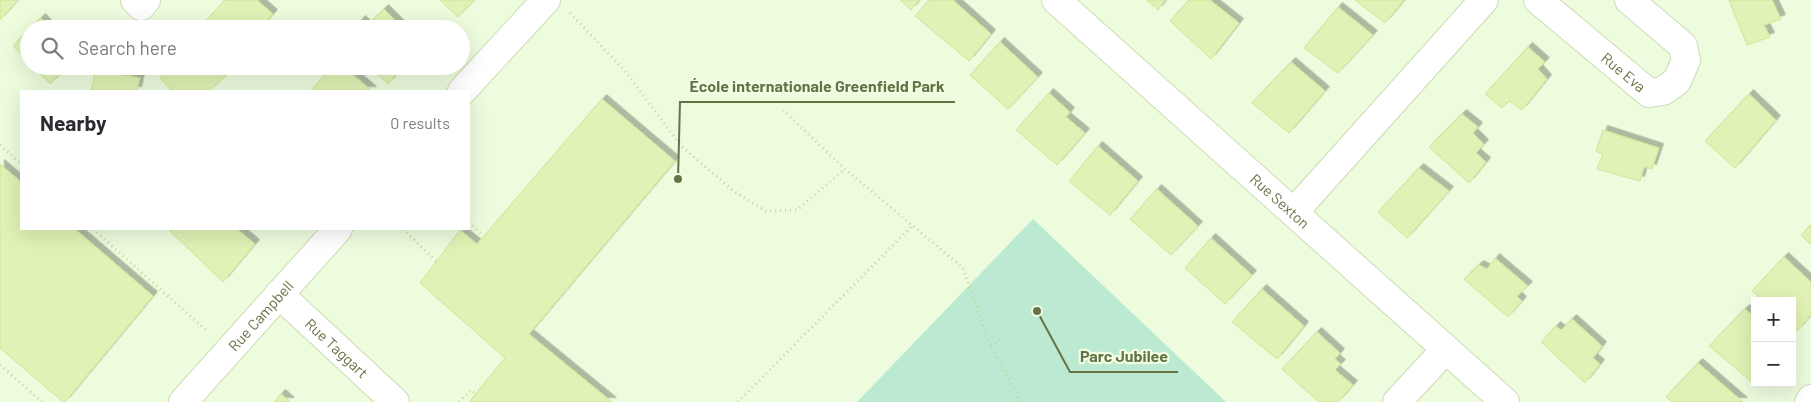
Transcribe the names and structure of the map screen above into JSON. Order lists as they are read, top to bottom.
{
  "streets": {
    "street": [
      "Rue Eva",
      "Rue Sexton",
      "Rue Campbell",
      "Rue Taggart"
    ]
  },
  "crossings": [
    ["Rue Campbell", "Rue Taggart"]
  ],
  "places": ["École internationale Greenfield Park", "Parc Jubilee"],
  "page": {
    "search": "Search here",
    "heading": ["Nearby", "0 results"],
    "map_buttons": ["+", "−"]
  }
}
